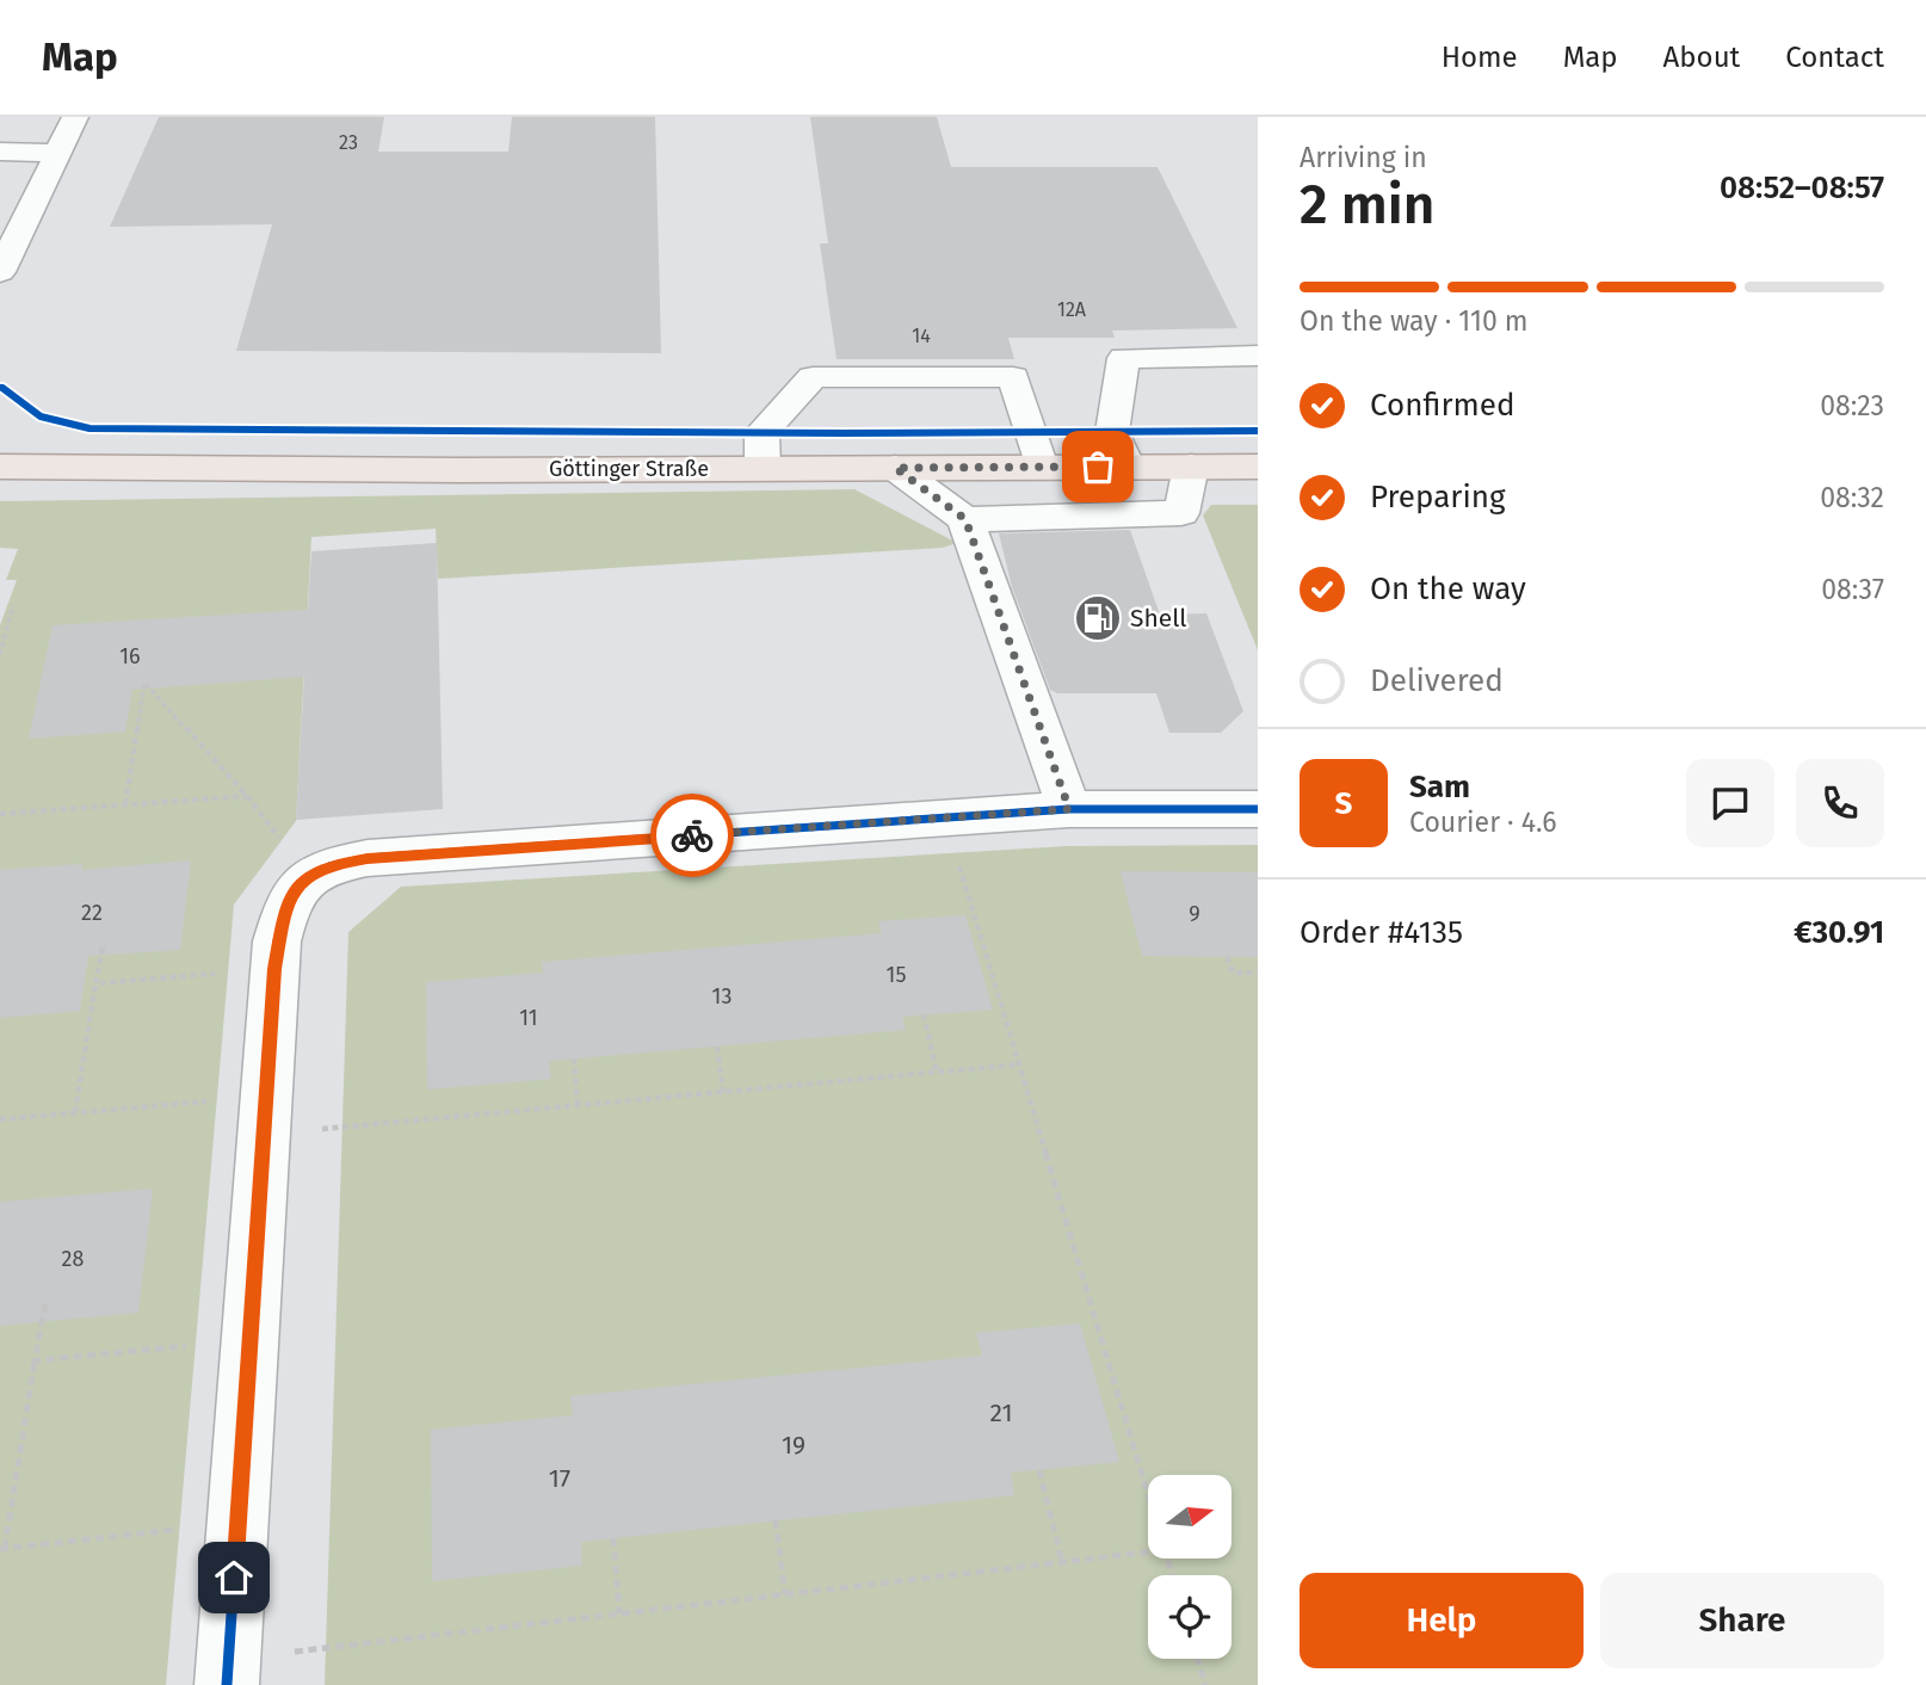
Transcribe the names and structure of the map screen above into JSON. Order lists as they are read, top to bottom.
{
  "streets": {
    "main road": ["Göttinger Straße"]
  },
  "places": {
    "fuel station": ["Shell"]
  },
  "house_numbers": [
    "23",
    "12A",
    "14",
    "16",
    "22",
    "9",
    "15",
    "13",
    "11",
    "28",
    "21",
    "19",
    "17"
  ],
  "north": "right",
  "page": {
    "header": "Map",
    "nav": [
      "Home",
      "Map",
      "About",
      "Contact"
    ],
    "heading": ["2 min", "Arriving in", "08:52–08:57"],
    "panel": [
      "Sam",
      "Courier · 4.6",
      "Order #4135",
      "€30.91"
    ],
    "bar": "On the way · 110 m",
    "list": [
      ["Confirmed", "08:23"],
      ["Preparing", "08:32"],
      ["On the way", "08:37"],
      "Delivered"
    ],
    "round": "S",
    "buttons": ["Help", "Share"]
  }
}
